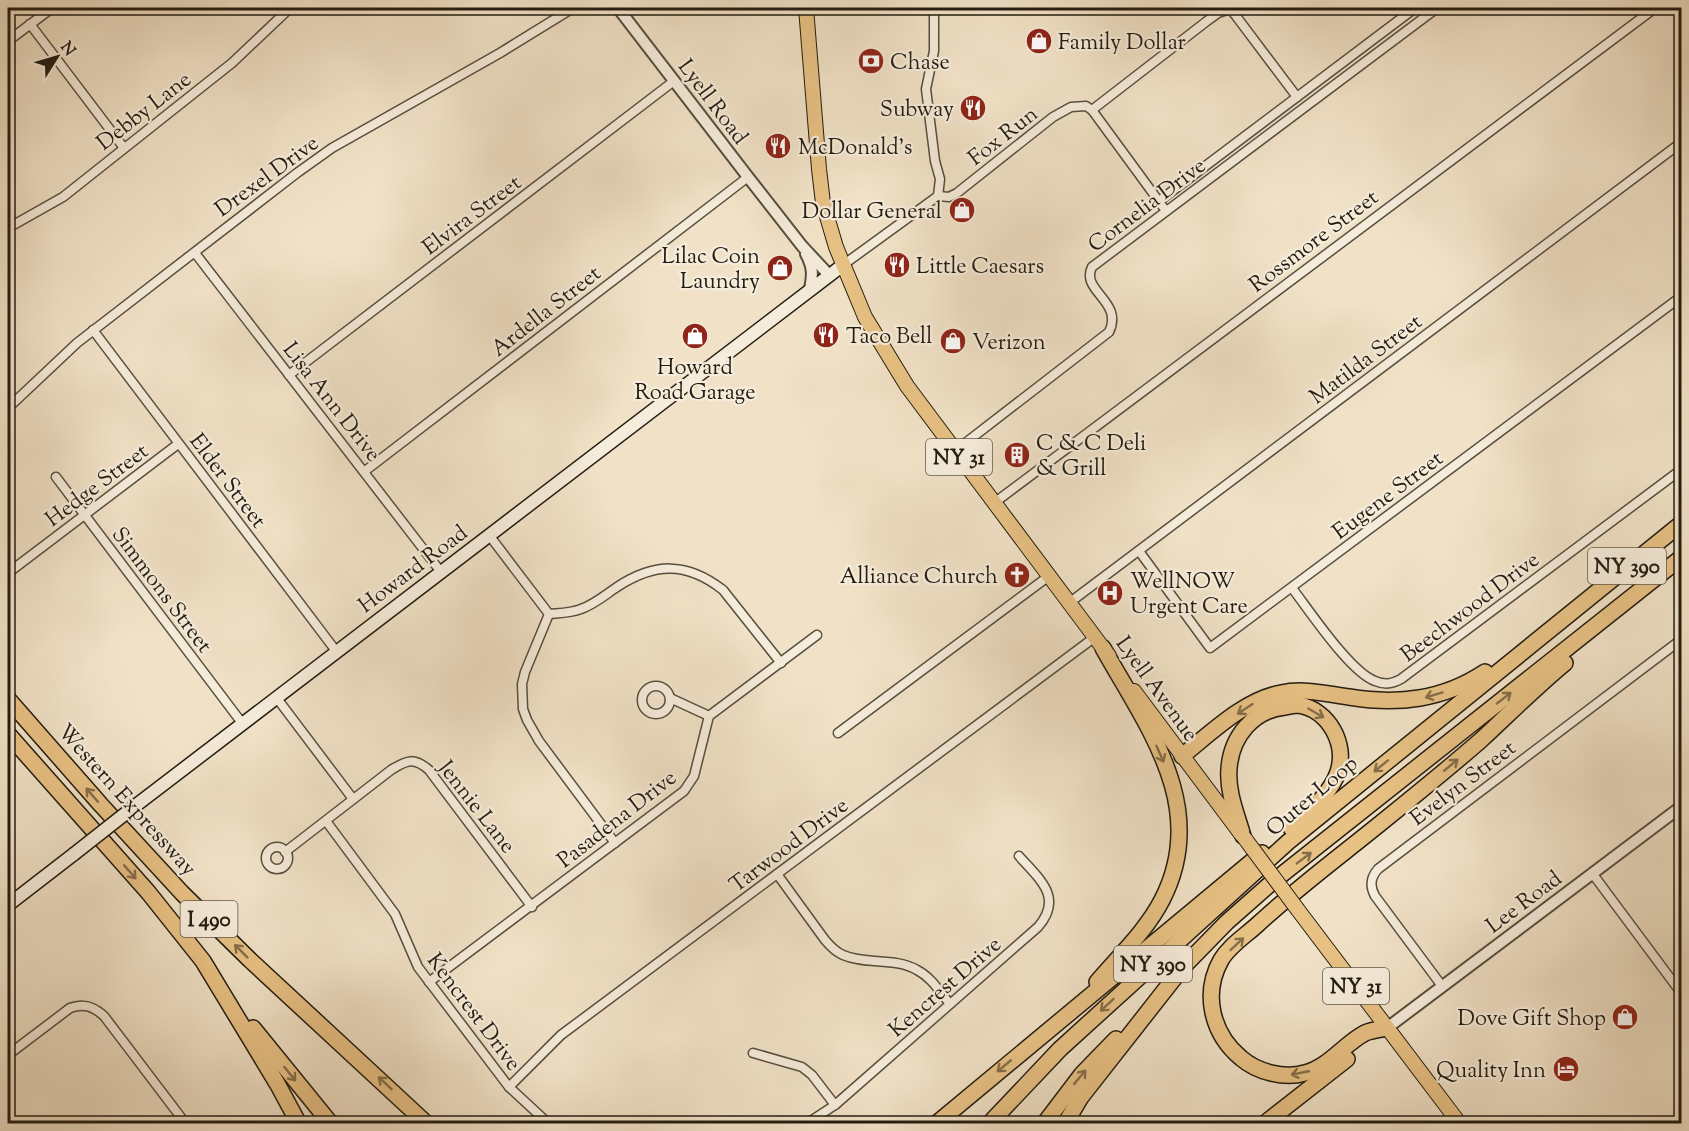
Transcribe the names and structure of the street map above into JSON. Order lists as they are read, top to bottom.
{
  "streets": {
    "highway": [
      "NY 390",
      "Outer Loop",
      "Western Expressway",
      "I 490"
    ],
    "main road": ["NY 31", "Howard Road", "Lyell Avenue"],
    "street": [
      "Lyell Road",
      "Debby Lane",
      "Fox Run",
      "Drexel Drive",
      "Cornelia Drive",
      "Elvira Street",
      "Rossmore Street",
      "Ardella Street",
      "Matilda Street",
      "Lisa Ann Drive",
      "Elder Street",
      "Hedge Street",
      "Eugene Street",
      "Simmons Street",
      "Beechwood Drive",
      "Evelyn Street",
      "Jennie Lane",
      "Pasadena Drive",
      "Tarwood Drive",
      "Lee Road",
      "Kencrest Drive"
    ]
  },
  "crossings": [
    ["Lyell Road", "Elvira Street"],
    ["Lyell Road", "Ardella Street"],
    ["Lyell Road", "Howard Road"],
    ["Fox Run", "NY 31"],
    ["Fox Run", "Howard Road"],
    ["Fox Run", "Lyell Avenue"],
    ["Drexel Drive", "Lisa Ann Drive"],
    ["Drexel Drive", "Elder Street"],
    ["Cornelia Drive", "Lyell Avenue"],
    ["Elvira Street", "Lisa Ann Drive"],
    ["Rossmore Street", "Lyell Avenue"],
    ["Ardella Street", "Lisa Ann Drive"],
    ["Matilda Street", "Eugene Street"],
    ["Matilda Street", "Lyell Avenue"],
    ["Lisa Ann Drive", "Howard Road"],
    ["NY 31", "Howard Road"],
    ["NY 31", "Lyell Avenue"],
    ["Elder Street", "Hedge Street"],
    ["Elder Street", "Howard Road"],
    ["Hedge Street", "Simmons Street"],
    ["Eugene Street", "Beechwood Drive"],
    ["Howard Road", "Simmons Street"],
    ["Howard Road", "Lyell Avenue"],
    ["Lyell Avenue", "Tarwood Drive"],
    ["Lyell Avenue", "Lee Road"],
    ["Evelyn Street", "Lee Road"],
    ["Jennie Lane", "Pasadena Drive"],
    ["Pasadena Drive", "Kencrest Drive"],
    ["Tarwood Drive", "Kencrest Drive"]
  ],
  "places": {
    "shop": [
      "Family Dollar",
      "Dollar General",
      "Lilac Coin Laundry",
      "Howard Road Garage",
      "Verizon",
      "Dove Gift Shop"
    ],
    "bank": ["Chase"],
    "restaurant": [
      "Subway",
      "McDonald's",
      "Little Caesars",
      "Taco Bell"
    ],
    "building": ["C & C Deli & Grill"],
    "church": ["Alliance Church"],
    "hospital": ["WellNOW Urgent Care"],
    "hotel": ["Quality Inn"]
  },
  "north": "top right"
}
